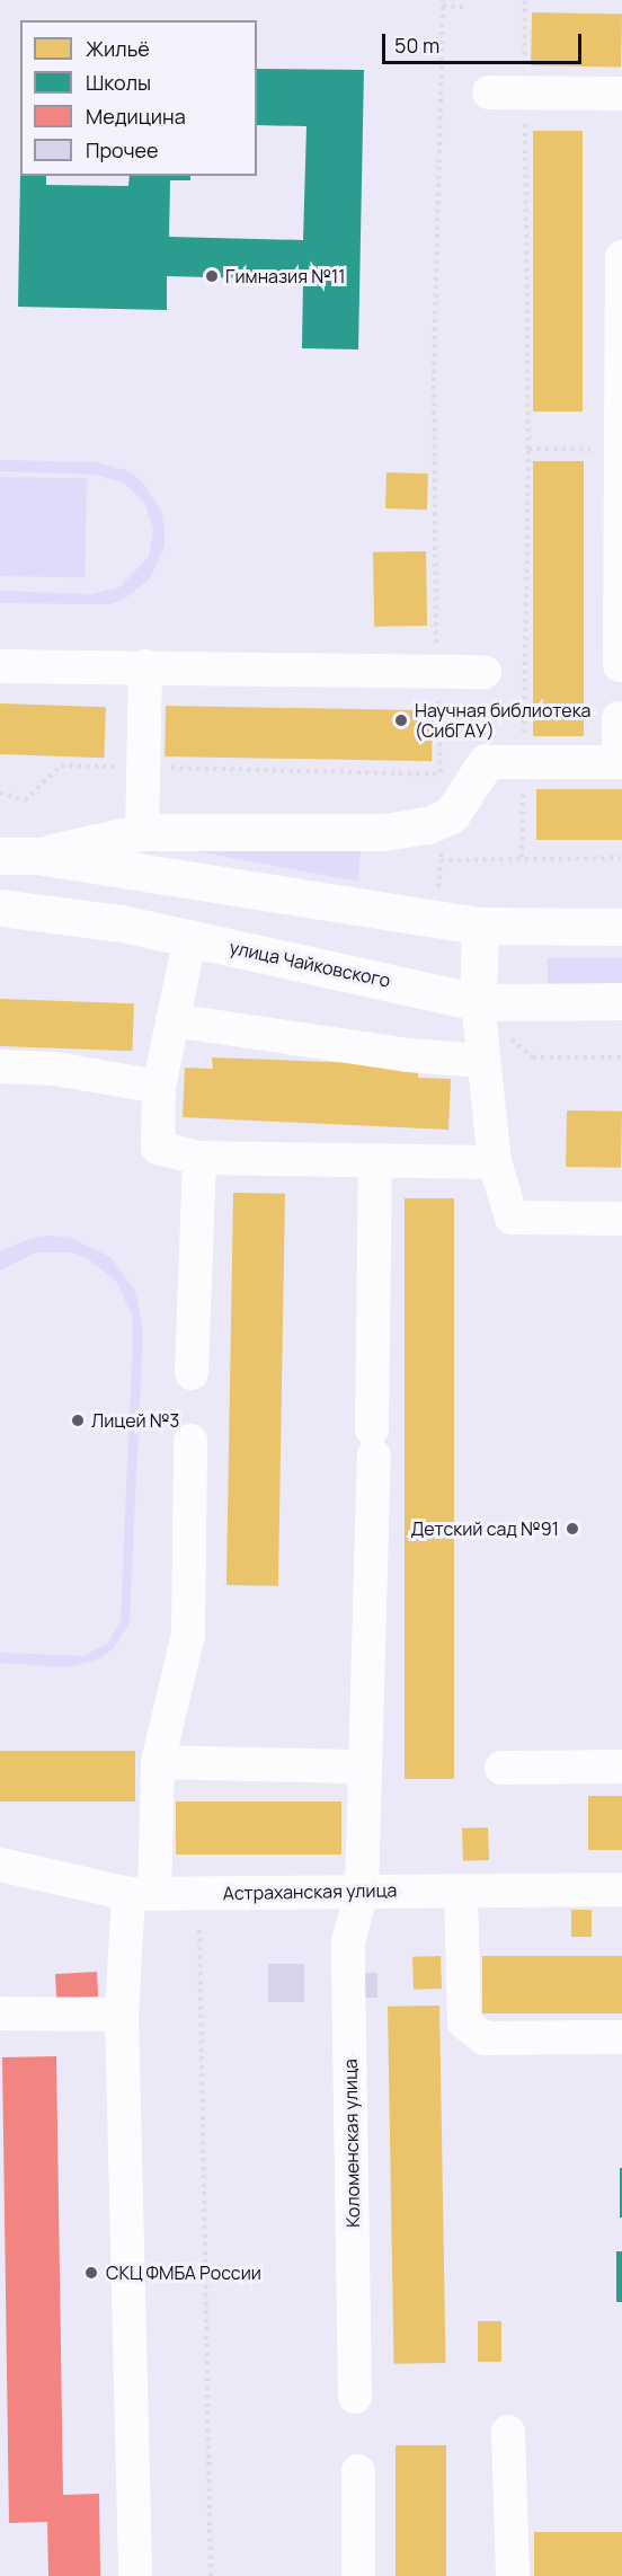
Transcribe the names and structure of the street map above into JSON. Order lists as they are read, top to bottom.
{
  "streets": {
    "main road": ["улица Чайковского"],
    "street": ["Астраханская улица", "Коломенская улица"]
  },
  "crossings": [
    ["Астраханская улица", "Коломенская улица"]
  ],
  "places": [
    "Гимназия №11",
    "Научная библиотека (СибГАУ)",
    "Лицей №3",
    "Детский сад №91",
    "СКЦ ФМБА России"
  ],
  "legend": [
    "Жильё",
    "Школы",
    "Медицина",
    "Прочее"
  ],
  "scale_bar": "50 m"
}
